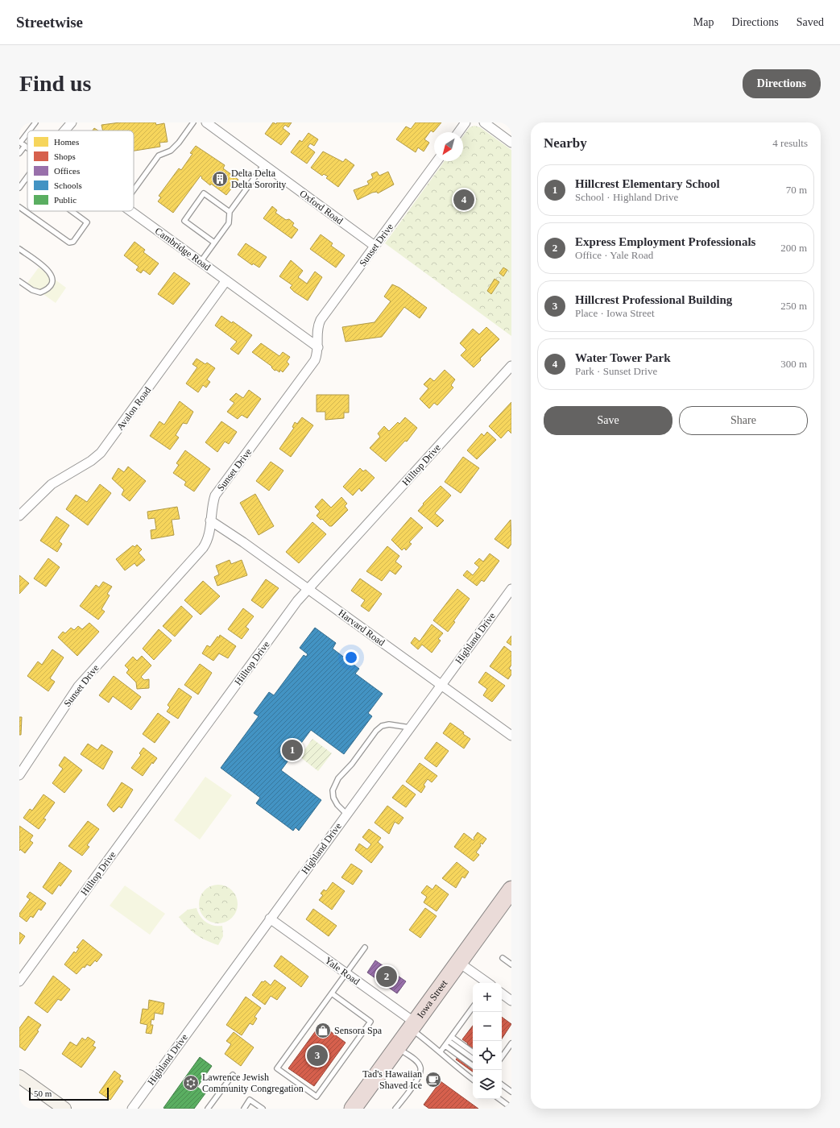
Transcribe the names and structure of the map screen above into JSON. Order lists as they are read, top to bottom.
{
  "streets": {
    "highway": ["Iowa Street"],
    "street": [
      "Oxford Road",
      "Sunset Drive",
      "Cambridge Road",
      "Avalon Road",
      "Hilltop Drive",
      "Harvard Road",
      "Highland Drive",
      "Yale Road"
    ]
  },
  "crossings": [
    ["Oxford Road", "Sunset Drive"],
    ["Sunset Drive", "Cambridge Road"],
    ["Sunset Drive", "Harvard Road"],
    ["Cambridge Road", "Avalon Road"],
    ["Hilltop Drive", "Harvard Road"],
    ["Harvard Road", "Highland Drive"],
    ["Highland Drive", "Yale Road"],
    ["Yale Road", "Iowa Street"]
  ],
  "places": {
    "building": ["Delta Delta Delta Sorority"],
    "shop": ["Sensora Spa"],
    "cafe": ["Tad's Hawaiian Shaved Ice"],
    "synagogue": ["Lawrence Jewish Community Congregation"]
  },
  "legend": [
    "Homes",
    "Shops",
    "Offices",
    "Schools",
    "Public"
  ],
  "scale_bar": "50 m",
  "north": "bottom left",
  "page": {
    "header": "Streetwise",
    "nav": ["Map", "Directions", "Saved"],
    "buttons": [
      "Directions",
      ["Save", "Share"]
    ],
    "title": "Find us",
    "heading": ["Nearby", "4 results"],
    "list": [
      {
        "mark": "1",
        "name": "Hillcrest Elementary School",
        "note": "School · Highland Drive",
        "value": "70 m"
      },
      {
        "mark": "2",
        "name": "Express Employment Professionals",
        "note": "Office · Yale Road",
        "value": "200 m"
      },
      {
        "mark": "3",
        "name": "Hillcrest Professional Building",
        "note": "Place · Iowa Street",
        "value": "250 m"
      },
      {
        "mark": "4",
        "name": "Water Tower Park",
        "note": "Park · Sunset Drive",
        "value": "300 m"
      }
    ],
    "pins": [
      "4",
      "1",
      "2",
      "3"
    ],
    "map_buttons": ["+", "−"],
    "scale": "50 m"
  }
}
